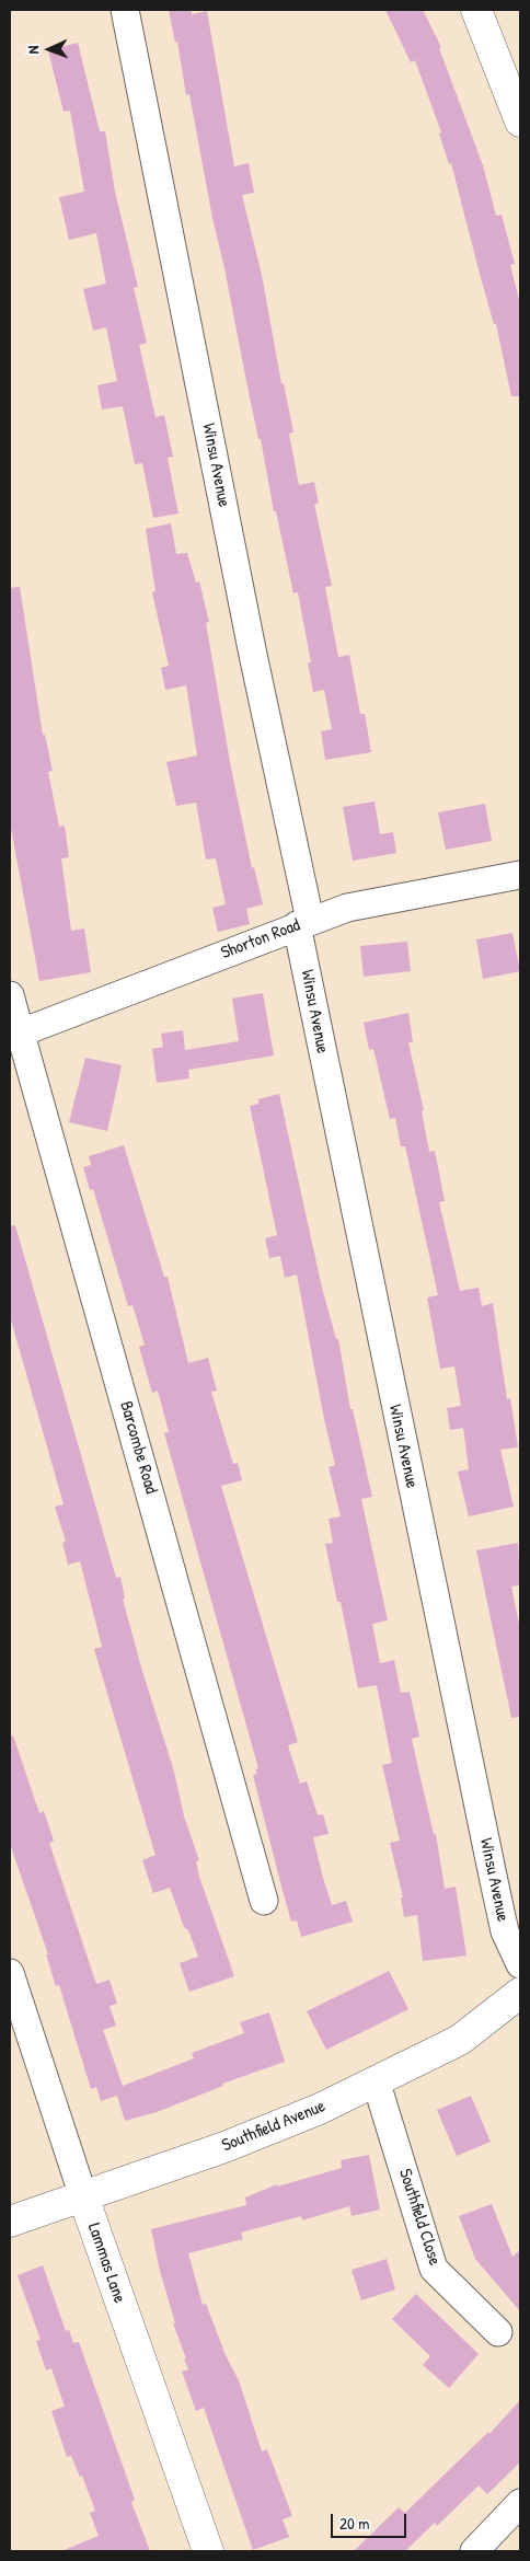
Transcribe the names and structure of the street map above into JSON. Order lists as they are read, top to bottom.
{
  "streets": {
    "street": [
      "Winsu Avenue",
      "Shorton Road",
      "Barcombe Road",
      "Southfield Avenue",
      "Southfield Close",
      "Lammas Lane"
    ]
  },
  "crossings": [
    ["Winsu Avenue", "Shorton Road"],
    ["Shorton Road", "Barcombe Road"],
    ["Southfield Avenue", "Southfield Close"],
    ["Southfield Avenue", "Lammas Lane"]
  ],
  "scale_bar": "20 m",
  "north": "left"
}
